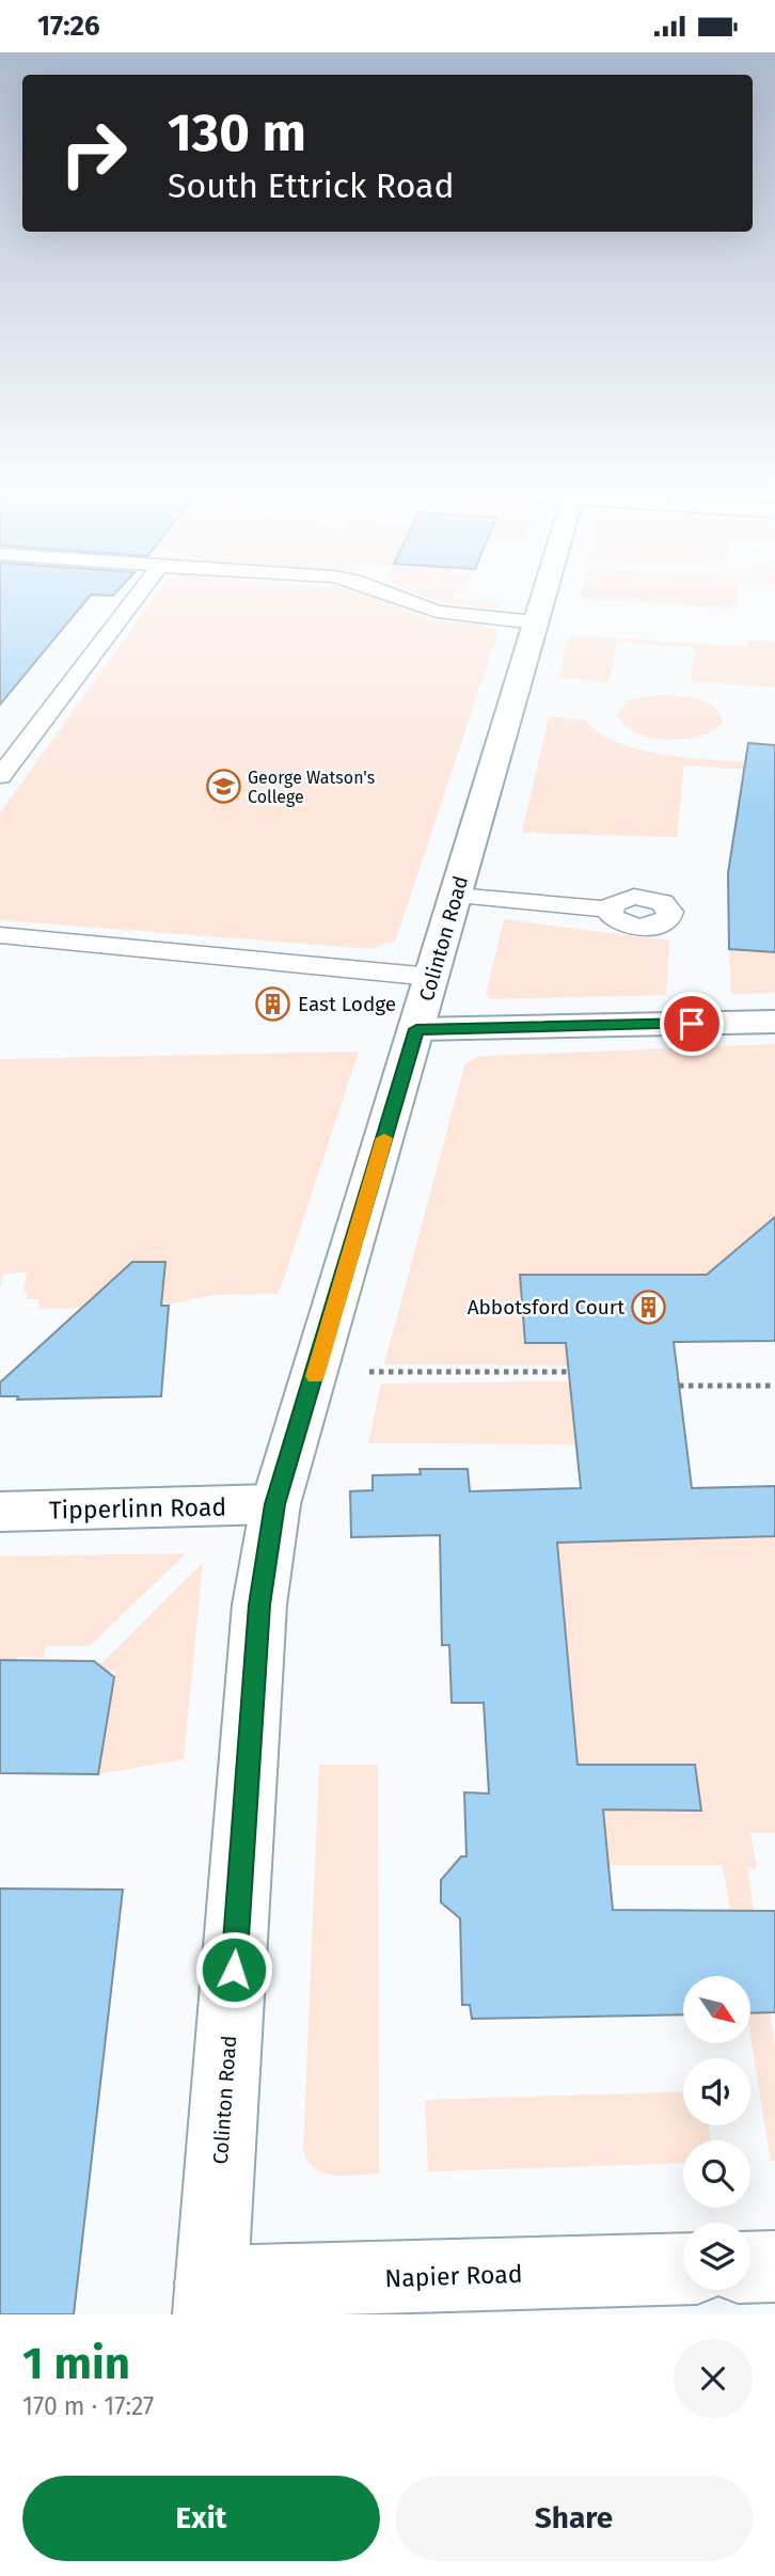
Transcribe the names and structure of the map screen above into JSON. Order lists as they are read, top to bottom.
{
  "streets": {
    "street": ["Colinton Road", "Tipperlinn Road", "Napier Road"]
  },
  "crossings": [
    ["Colinton Road", "Tipperlinn Road"],
    ["Colinton Road", "Napier Road"]
  ],
  "places": {
    "school or university": ["George Watson's College"],
    "building": ["East Lodge", "Abbotsford Court"]
  },
  "north": "bottom right",
  "page": {
    "status": "17:26",
    "turn": ["130 m", "South Ettrick Road"],
    "heading": ["1 min", "170 m · 17:27"],
    "buttons": ["Exit", "Share"]
  }
}
